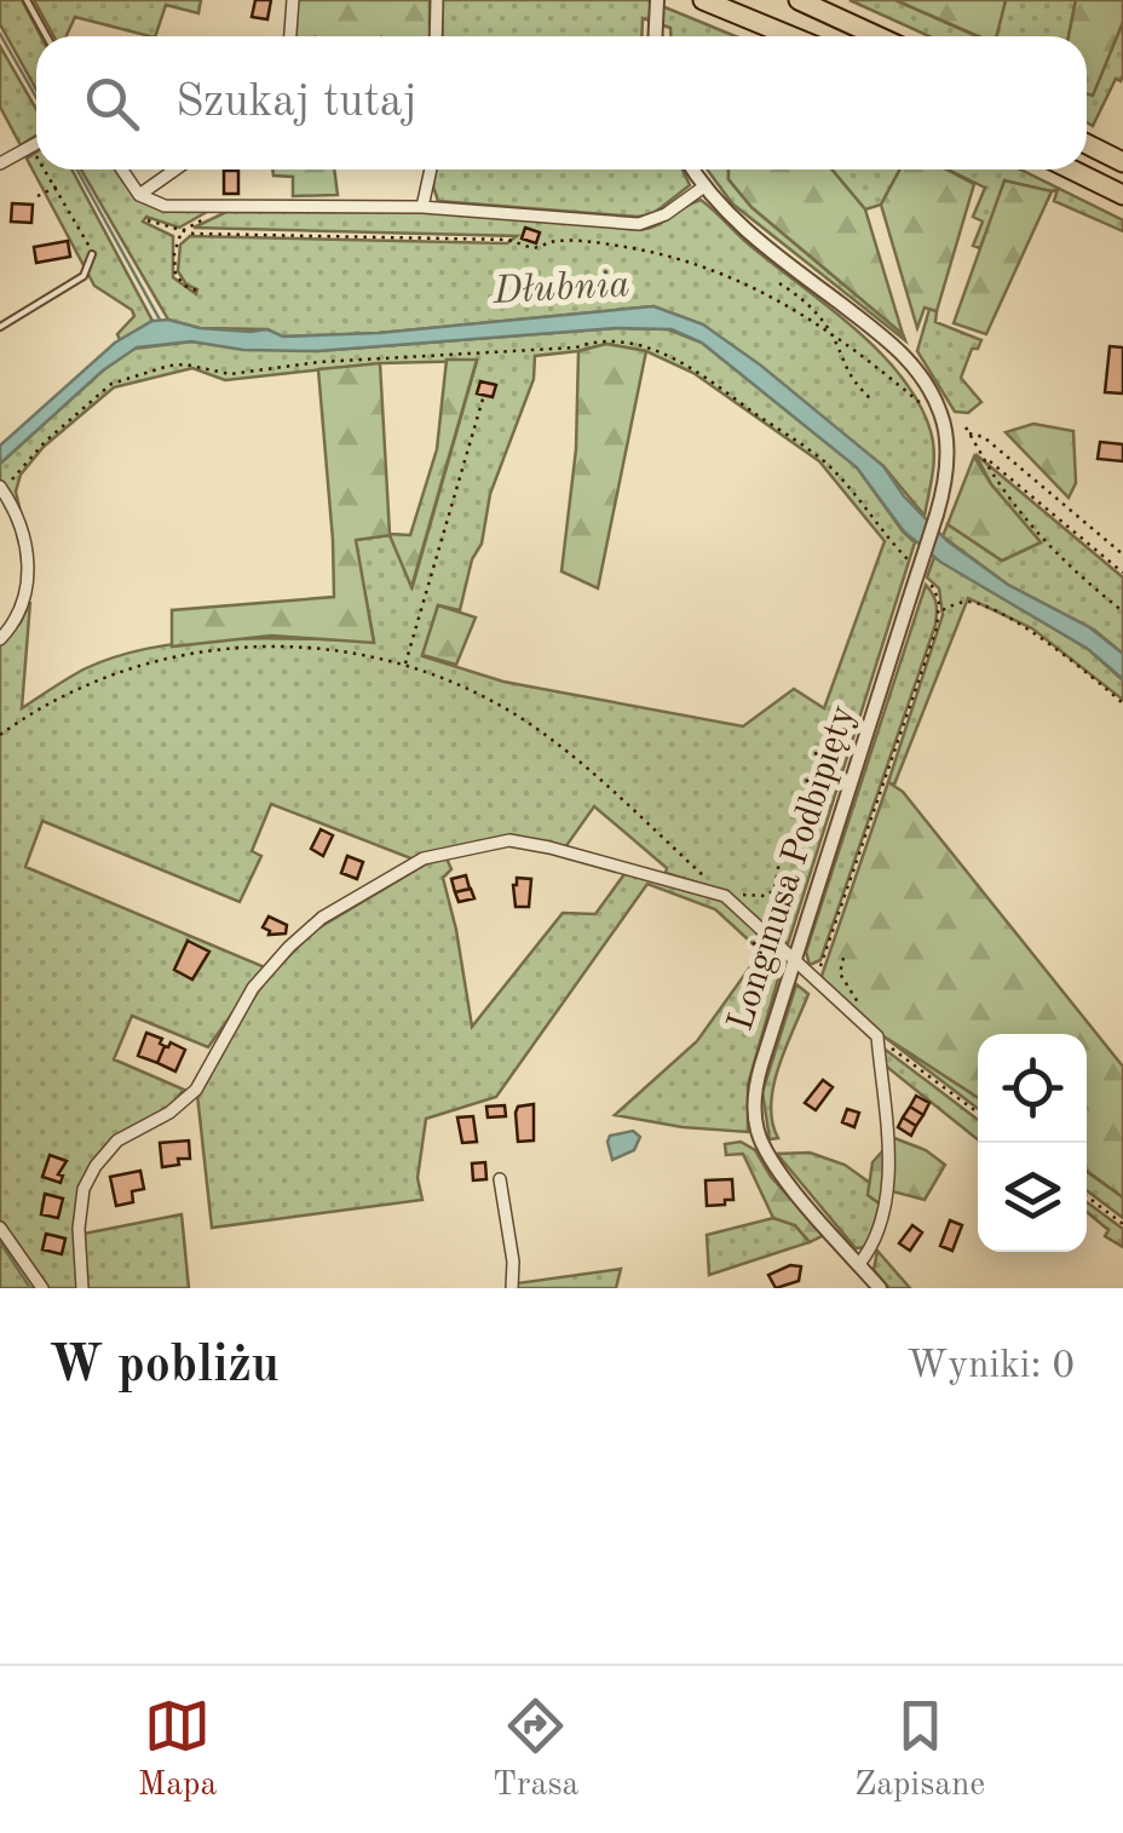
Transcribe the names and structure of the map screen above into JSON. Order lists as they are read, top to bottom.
{
  "streets": {
    "street": ["Longinusa Podbipięty"]
  },
  "water": ["Dłubnia"],
  "page": {
    "search": "Szukaj tutaj",
    "heading": ["W pobliżu", "Wyniki: 0"],
    "nav": ["Mapa", "Trasa", "Zapisane"]
  }
}
